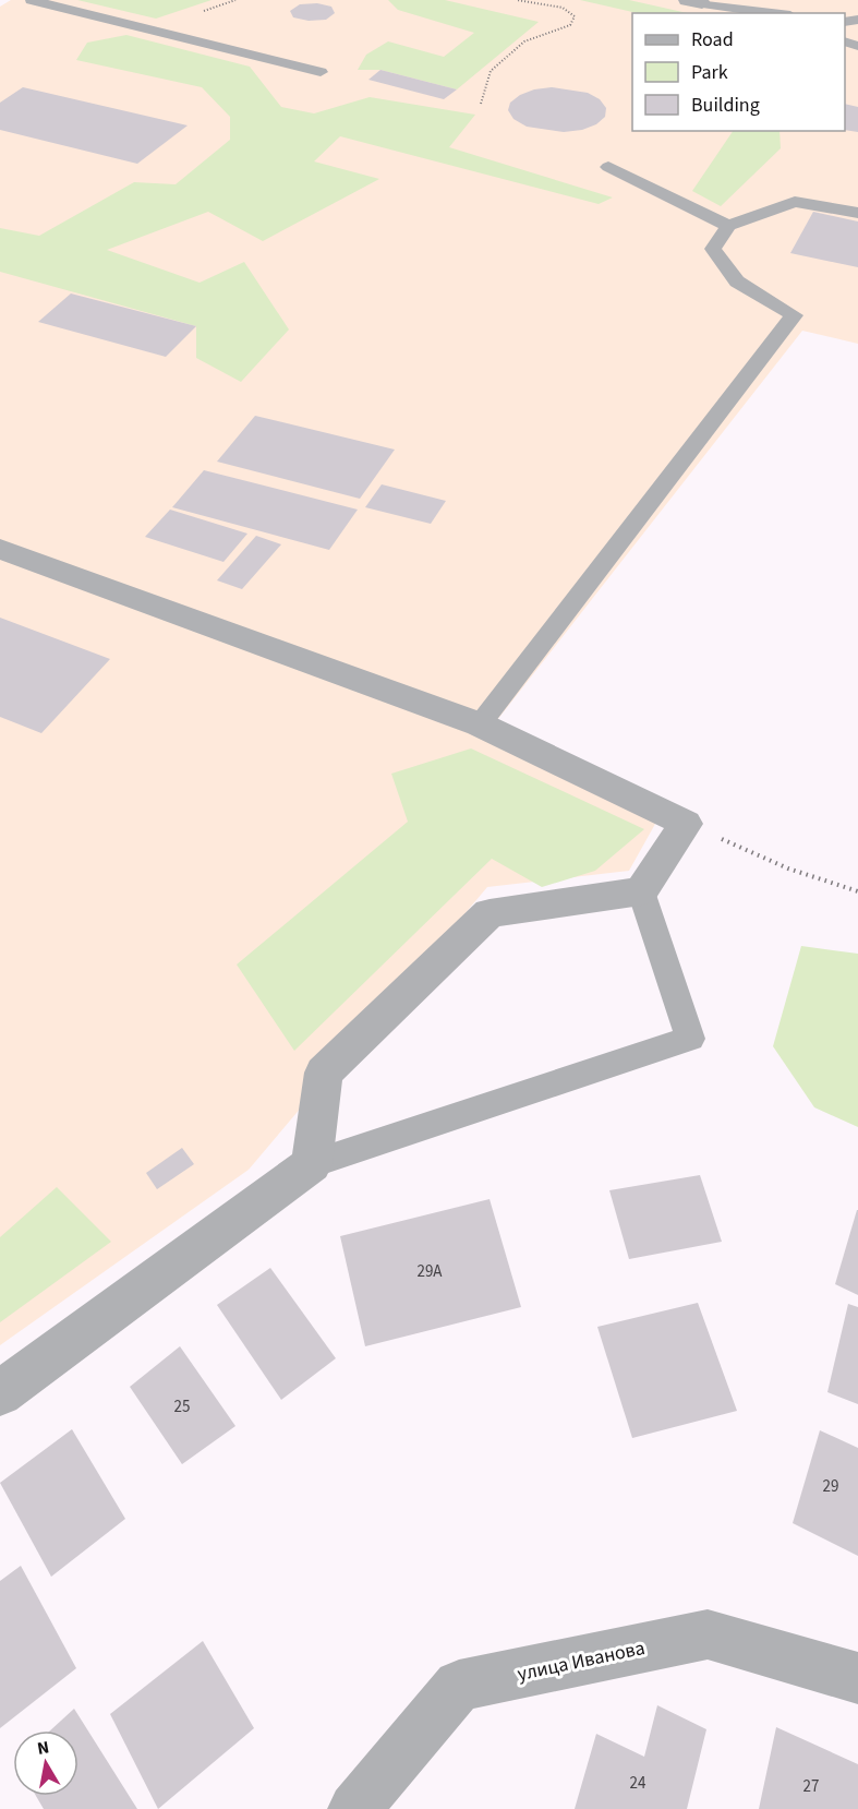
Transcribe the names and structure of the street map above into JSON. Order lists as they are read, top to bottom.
{
  "streets": {
    "street": ["улица Иванова"]
  },
  "house_numbers": [
    "29А",
    "25",
    "29",
    "24",
    "27"
  ],
  "legend": ["Road", "Park", "Building"],
  "north": "top"
}
